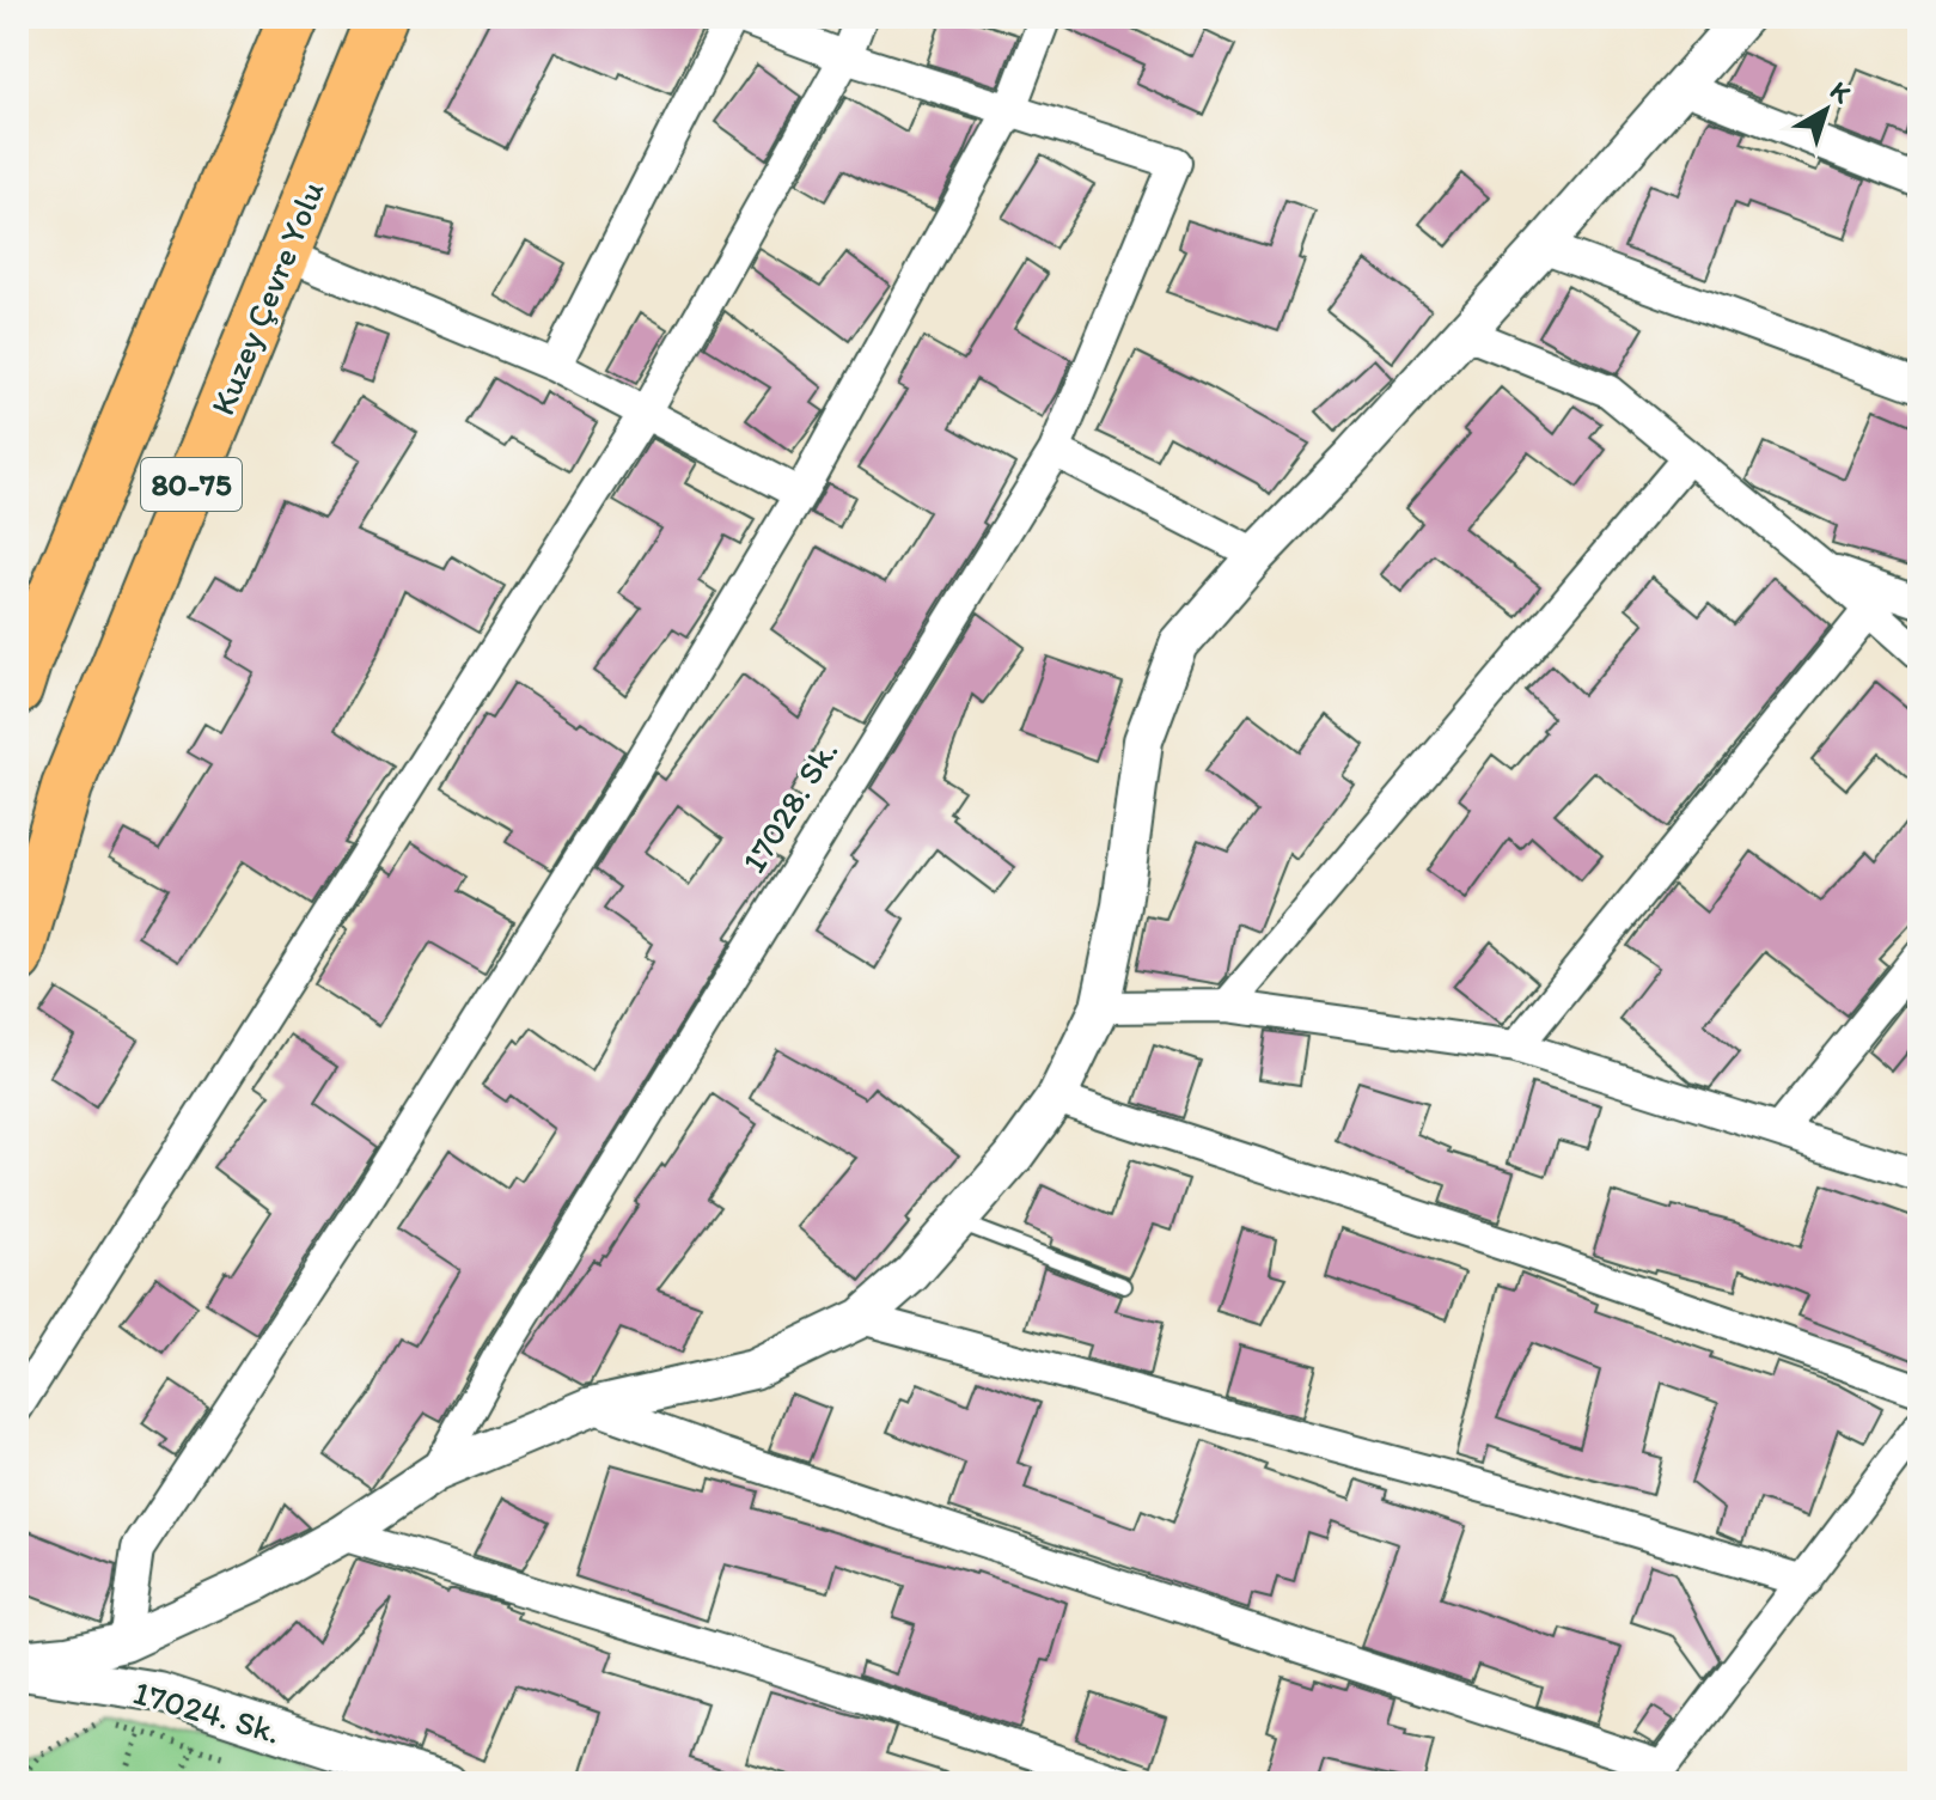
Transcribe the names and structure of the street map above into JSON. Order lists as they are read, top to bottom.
{
  "streets": {
    "highway": ["Kuzey Çevre Yolu", "80-75"],
    "street": ["17028. Sk.", "17024. Sk."]
  },
  "north": "top right"
}
